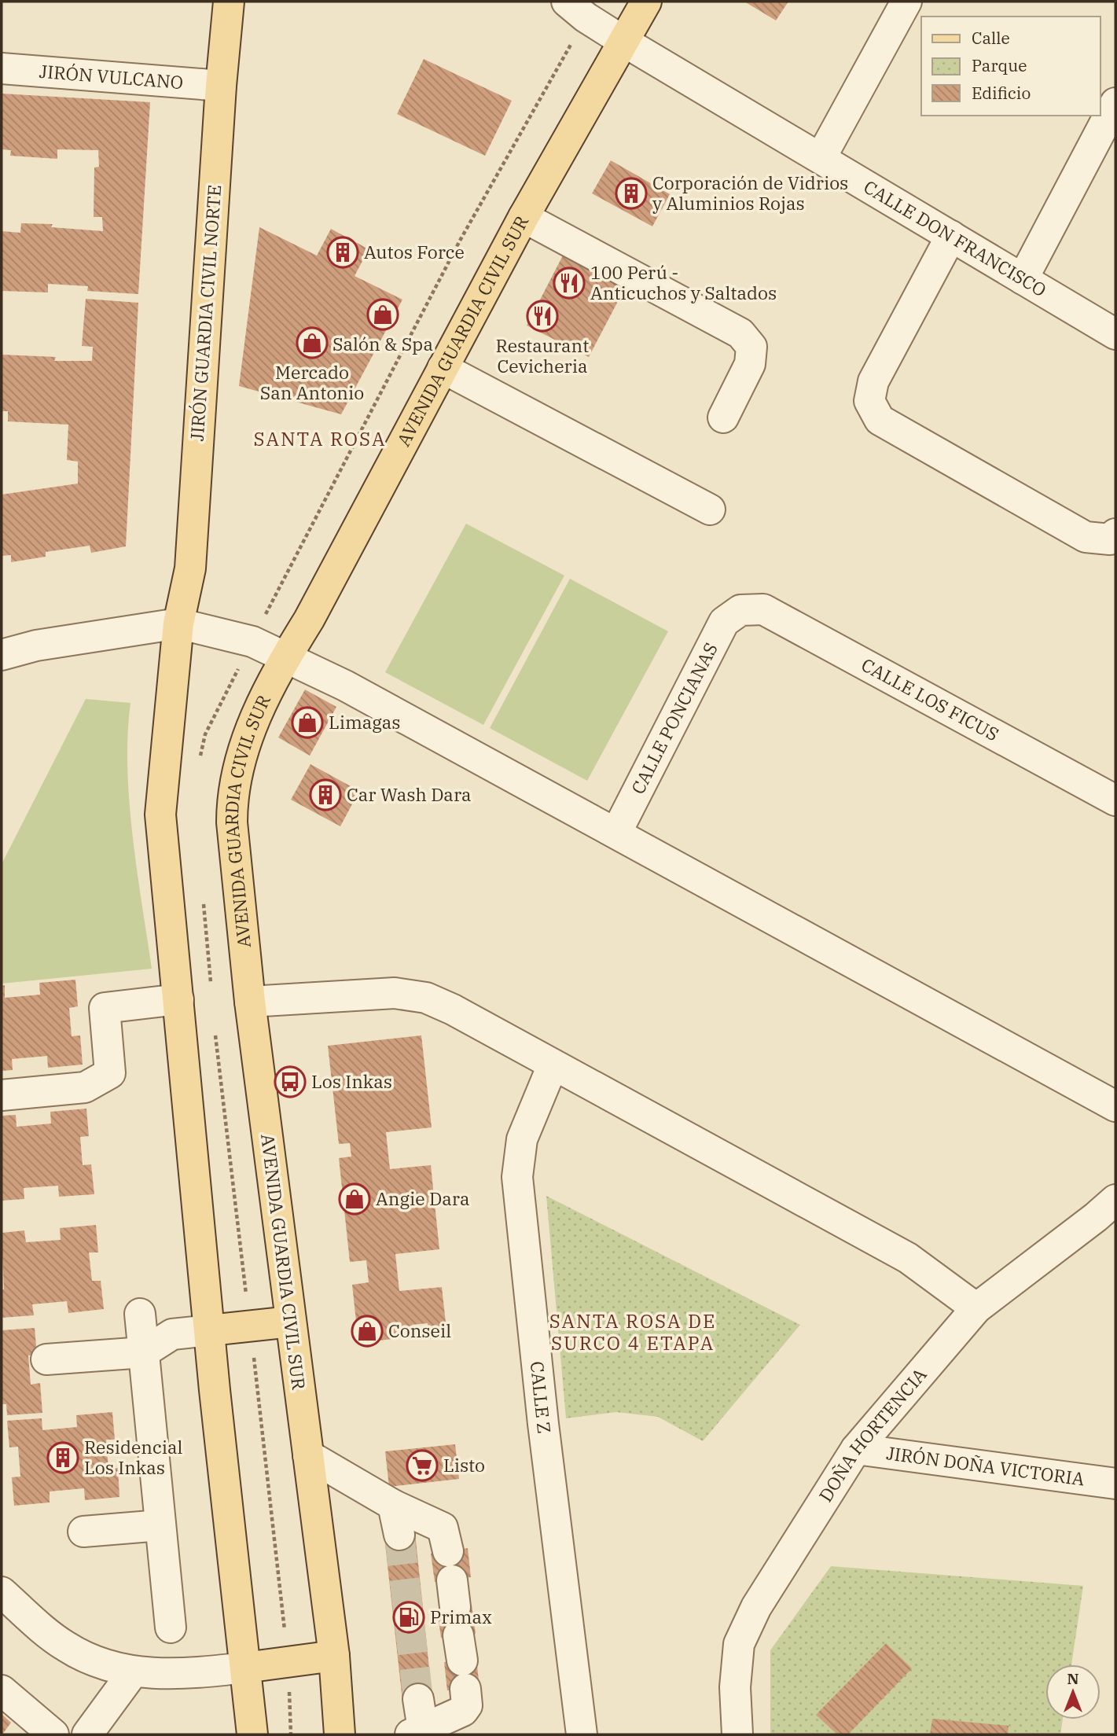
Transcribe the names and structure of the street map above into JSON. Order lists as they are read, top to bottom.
{
  "streets": {
    "main road": ["JIRÓN GUARDIA CIVIL NORTE", "AVENIDA GUARDIA CIVIL SUR"],
    "street": [
      "JIRÓN VULCANO",
      "CALLE DON FRANCISCO",
      "CALLE LOS FICUS",
      "CALLE PONCIANAS",
      "CALLE Z",
      "DOÑA HORTENCIA",
      "JIRÓN DOÑA VICTORIA"
    ]
  },
  "crossings": [
    ["JIRÓN VULCANO", "JIRÓN GUARDIA CIVIL NORTE"],
    ["CALLE DON FRANCISCO", "AVENIDA GUARDIA CIVIL SUR"],
    ["CALLE LOS FICUS", "CALLE PONCIANAS"],
    ["DOÑA HORTENCIA", "JIRÓN DOÑA VICTORIA"]
  ],
  "districts": ["SANTA ROSA", "SANTA ROSA DE SURCO 4 ETAPA"],
  "places": {
    "building": [
      "Corporación de Vidrios y Aluminios Rojas",
      "Autos Force",
      "Car Wash Dara",
      "Residencial Los Inkas"
    ],
    "restaurant": ["100 Perú - Anticuchos y Saltados", "Restaurant Cevicheria"],
    "shop": [
      "Salón & Spa",
      "Mercado San Antonio",
      "Limagas",
      "Angie Dara",
      "Conseil"
    ],
    "bus stop": ["Los Inkas"],
    "supermarket": ["Listo"],
    "fuel station": ["Primax"]
  },
  "legend": ["Calle", "Parque", "Edificio"],
  "north": "top"
}
